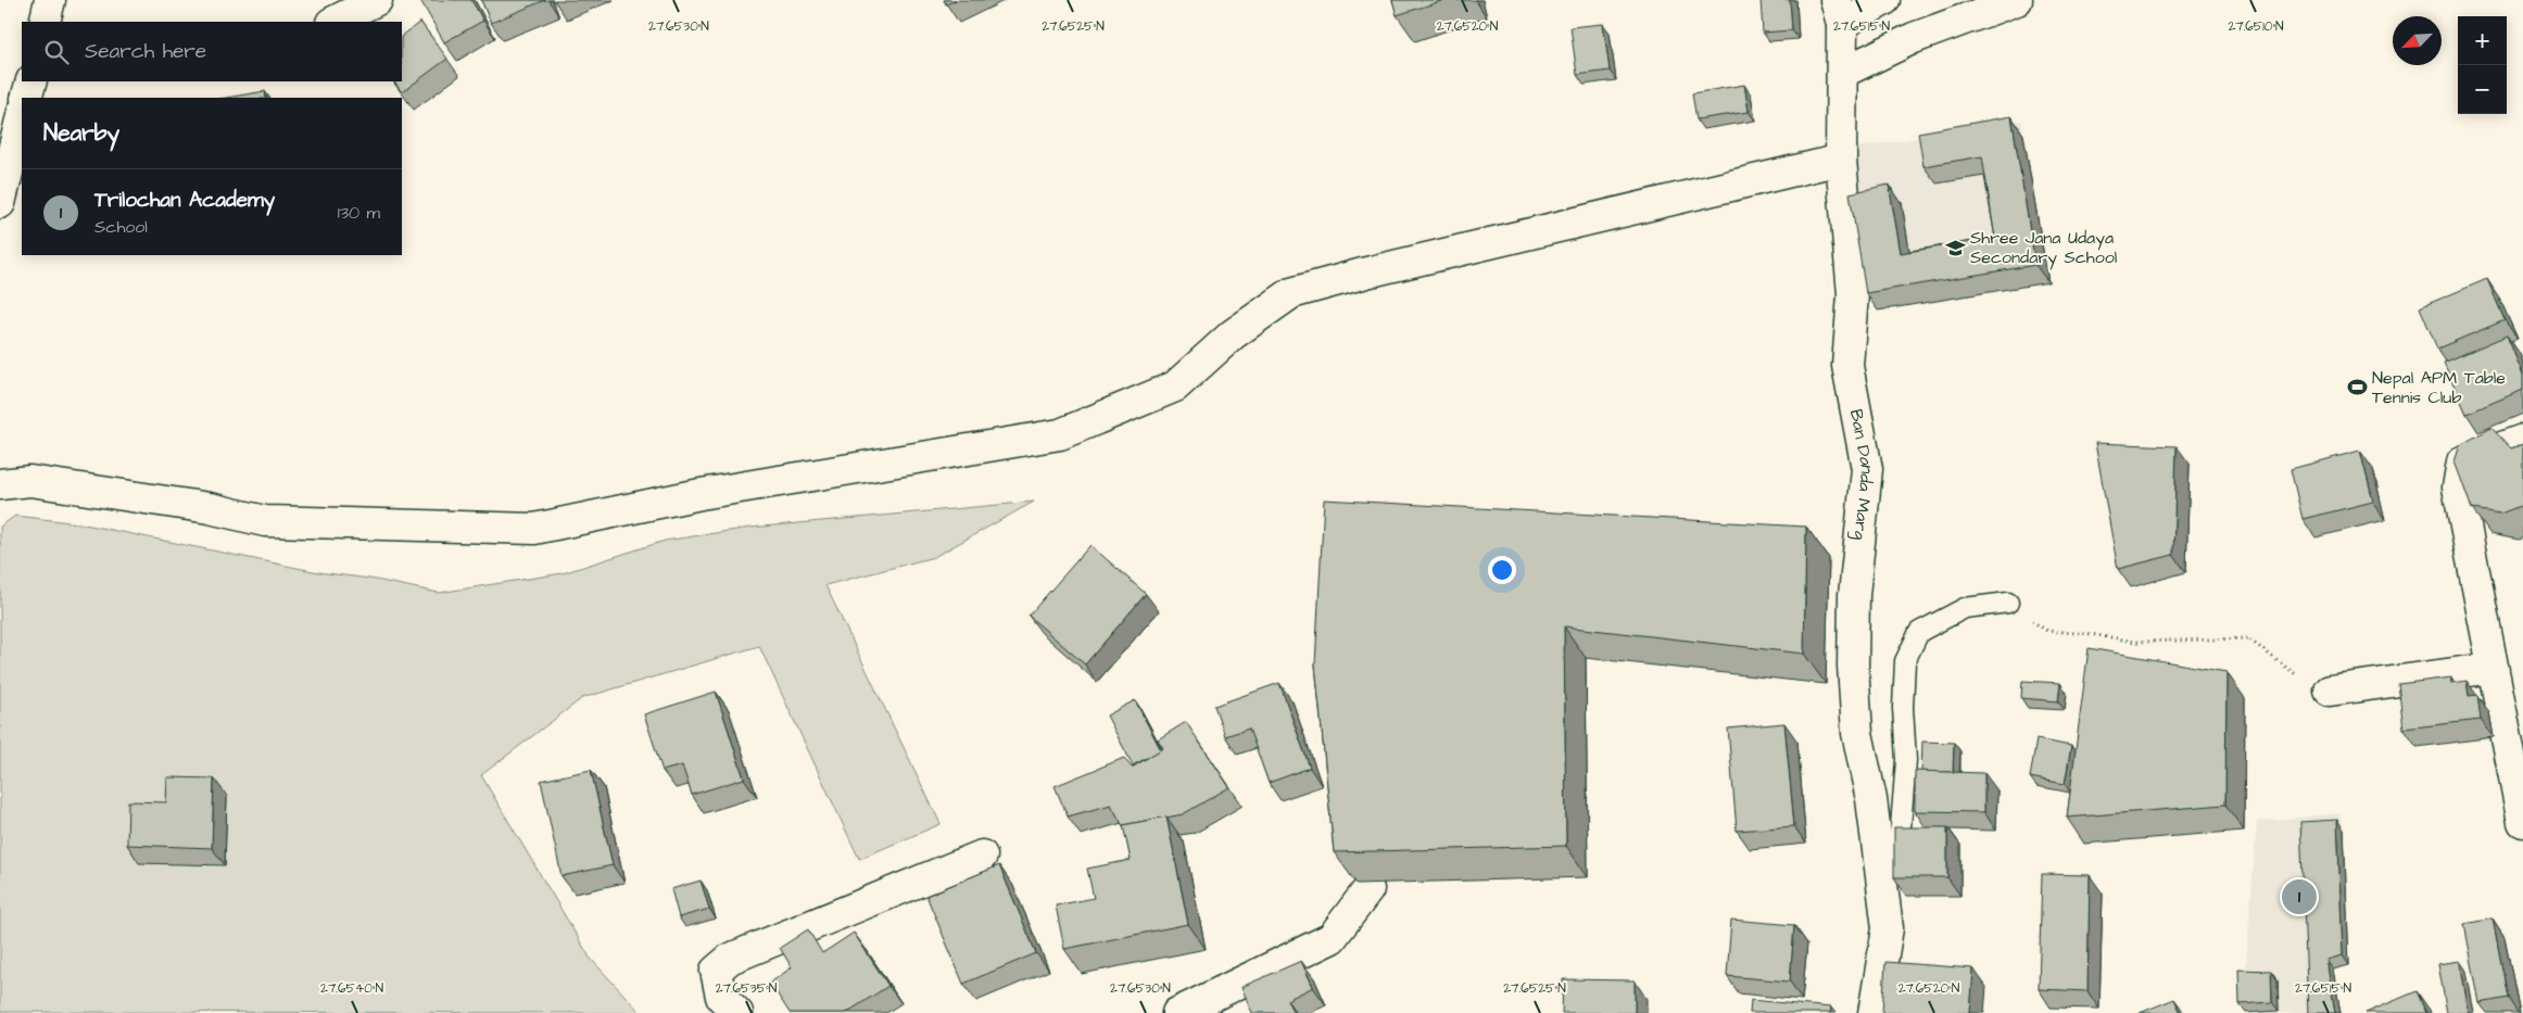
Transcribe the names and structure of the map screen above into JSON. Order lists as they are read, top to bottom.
{
  "streets": {
    "street": ["Ban Danda Marg"]
  },
  "places": {
    "school or university": ["Shree Jana Udaya Secondary School"],
    "sports": ["Nepal APM Table Tennis Club"]
  },
  "north": "bottom left",
  "page": {
    "map_buttons": ["+", "−"],
    "search": "Search here",
    "heading": "Nearby",
    "list": [
      {
        "mark": "1",
        "name": "Trilochan Academy",
        "note": "School",
        "value": "130 m"
      }
    ],
    "pins": "1"
  },
  "coordinates": [
    "27.6510°N",
    "27.6530°N",
    "27.6525°N",
    "27.6520°N",
    "27.6515°N",
    "27.6540°N",
    "27.6535°N"
  ]
}
